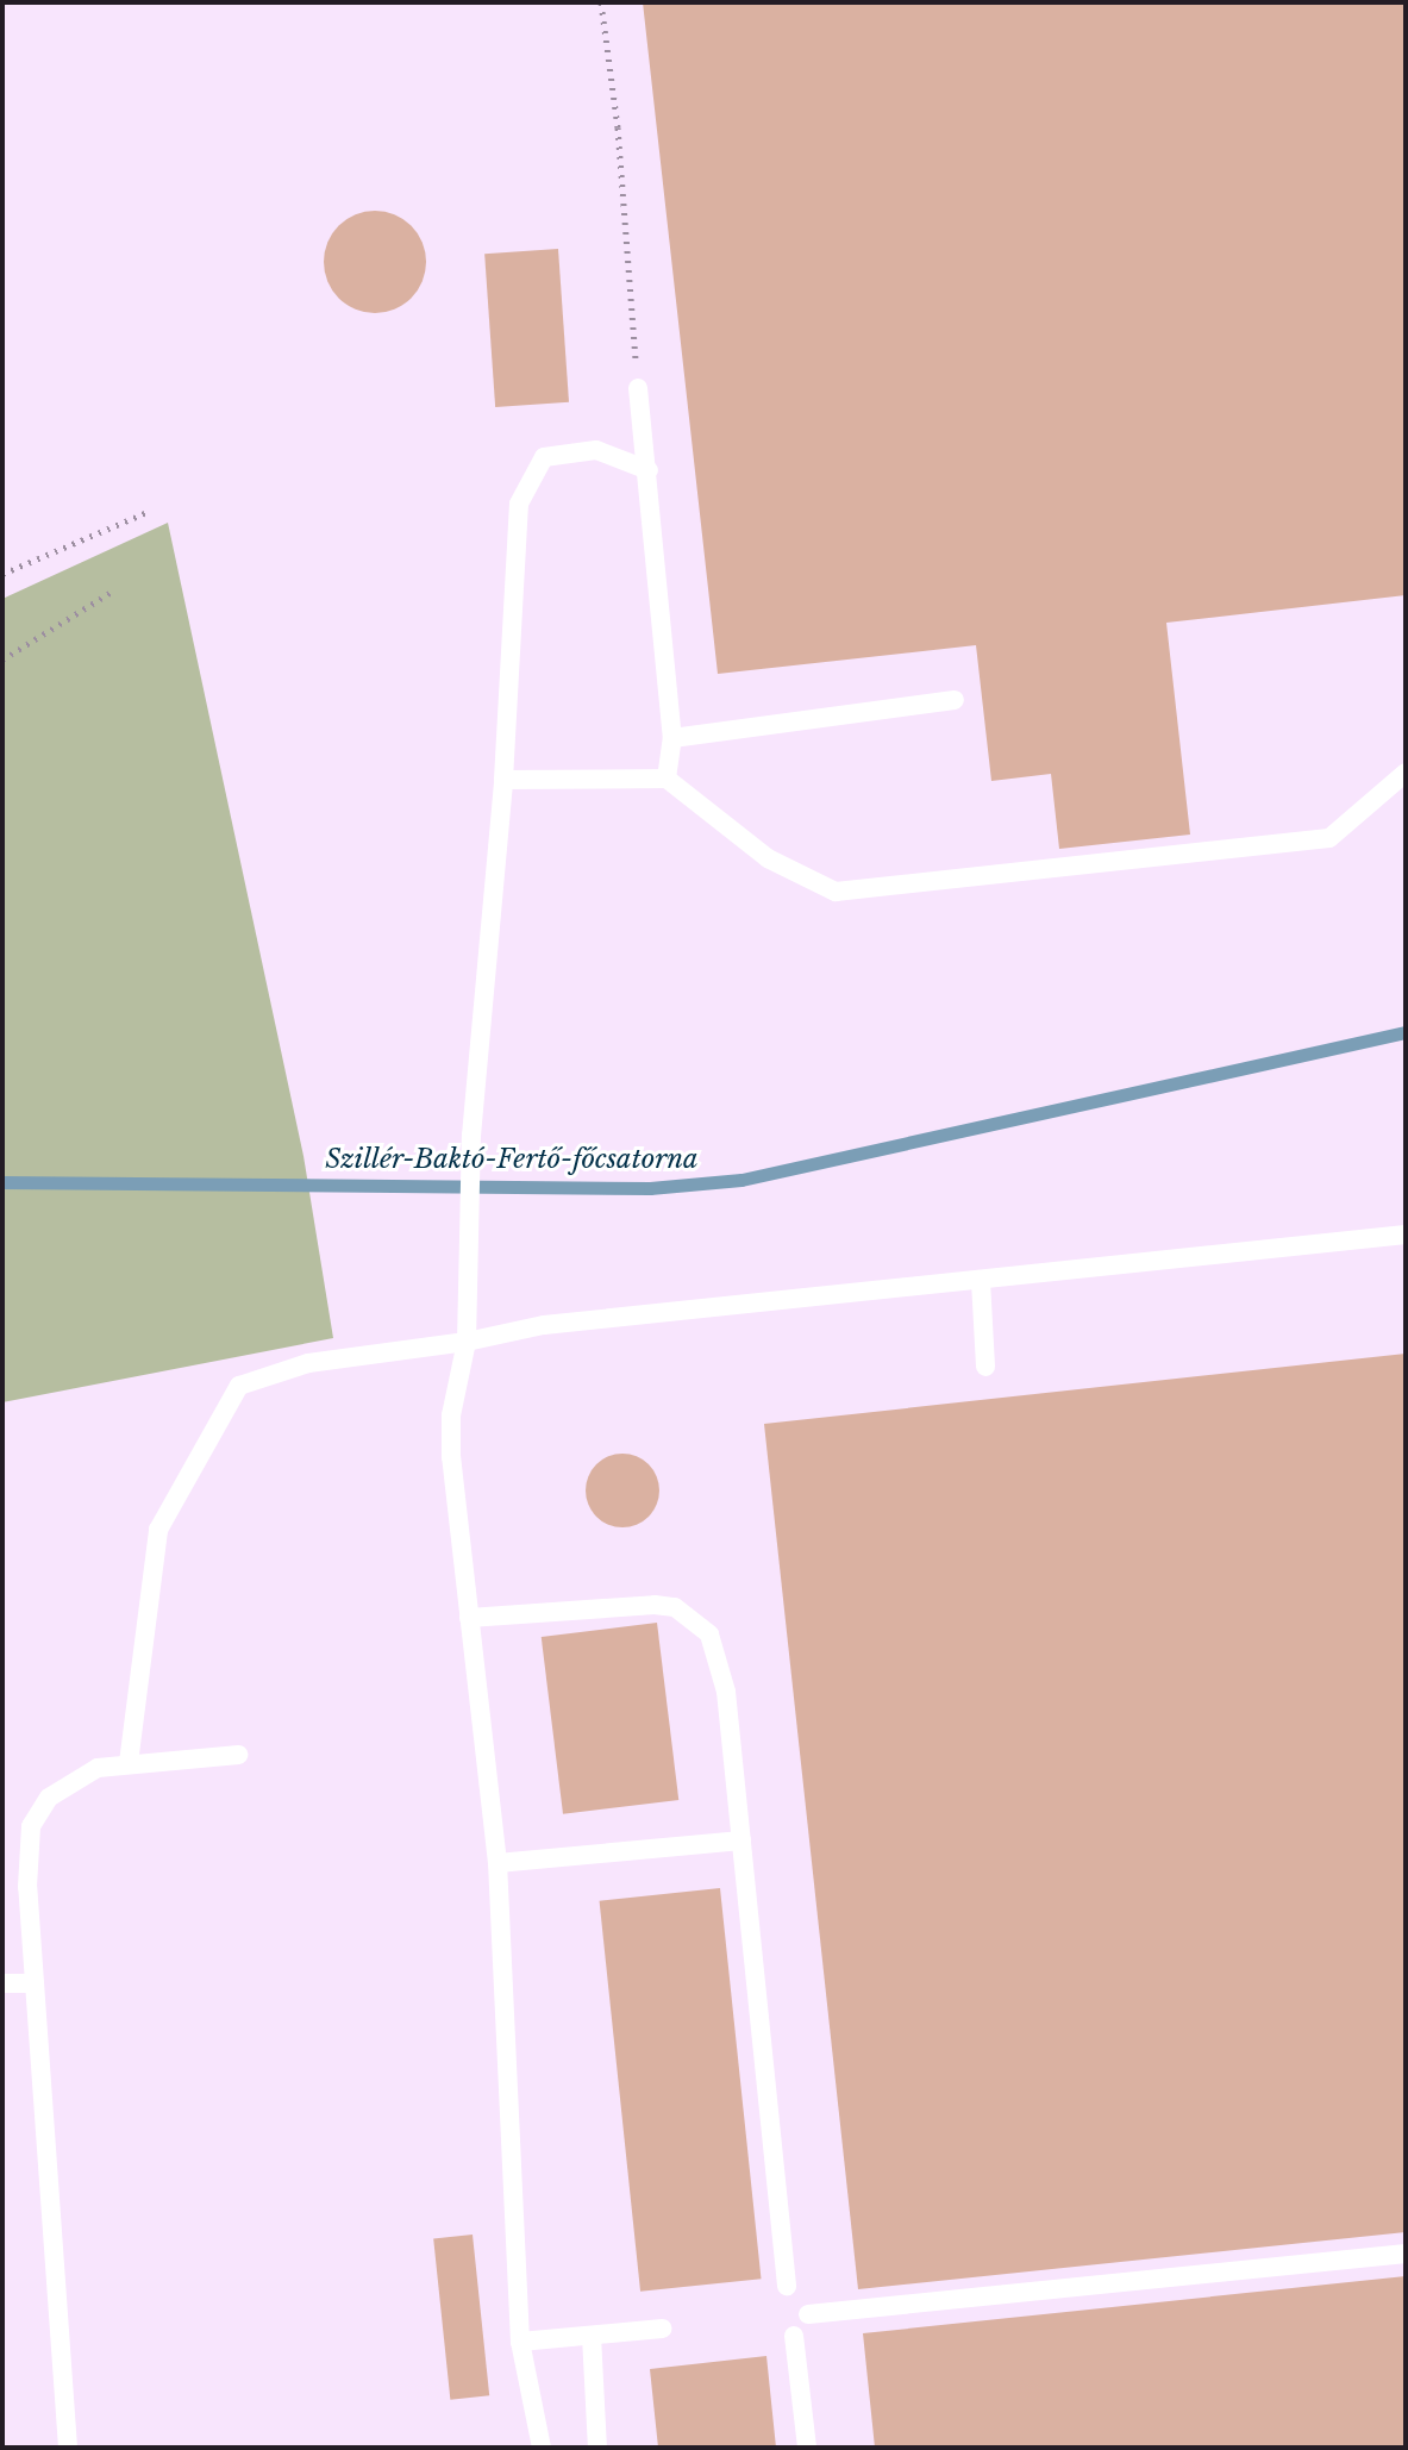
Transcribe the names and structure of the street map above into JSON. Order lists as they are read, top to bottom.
{
  "water": ["Szillér-Baktó-Fertő-főcsatorna"]
}
